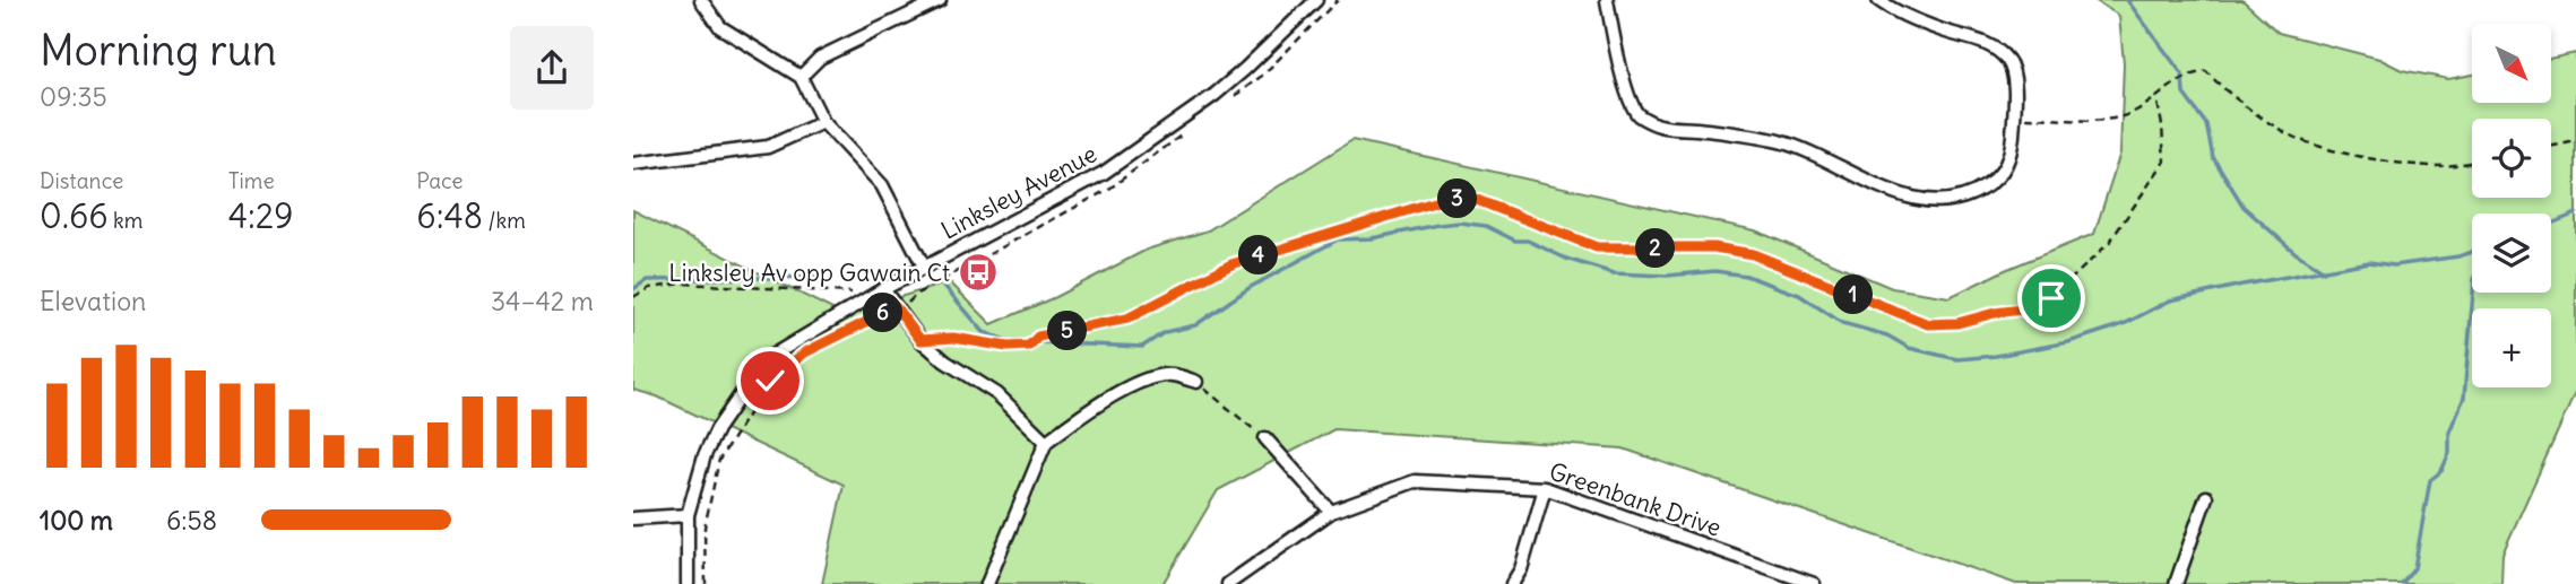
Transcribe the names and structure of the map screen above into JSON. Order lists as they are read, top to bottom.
{
  "streets": {
    "street": ["Linksley Avenue", "Greenbank Drive"]
  },
  "places": {
    "bus stop": ["Linksley Av opp Gawain Ct"]
  },
  "north": "bottom right",
  "page": {
    "heading": ["Morning run", "09:35"],
    "map_buttons": "+",
    "stats": [
      ["Distance", "0.66 km"],
      ["Time", "4:29"],
      ["Pace", "6:48 /km"]
    ],
    "pins": [
      "3",
      "2",
      "4",
      "1",
      "6",
      "5"
    ],
    "chart": ["Elevation", "34–42 m"],
    "list": [
      {
        "name": "100 m",
        "note": "6:58"
      }
    ]
  }
}
